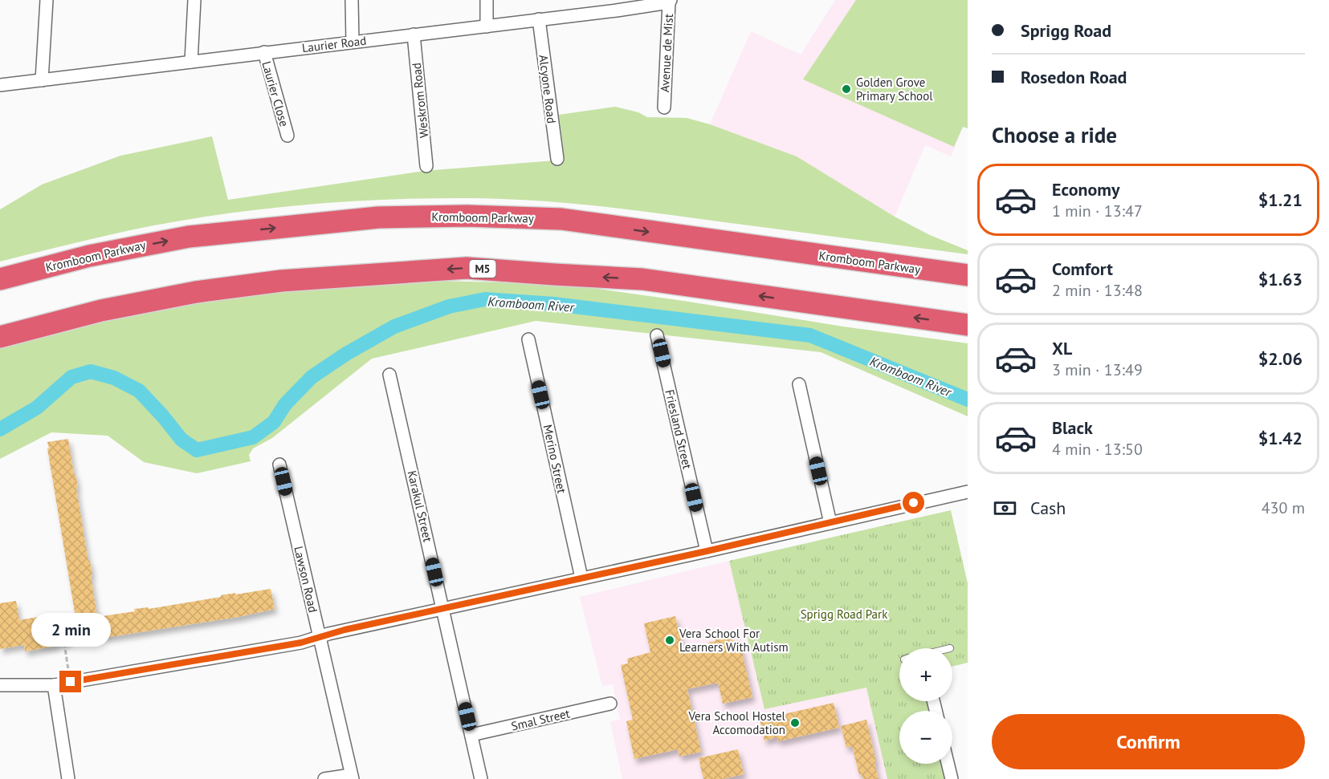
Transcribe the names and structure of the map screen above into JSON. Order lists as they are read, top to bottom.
{
  "streets": {
    "highway": ["Kromboom Parkway", "M5"],
    "street": [
      "Laurier Road",
      "Avenue de Mist",
      "Alcyone Road",
      "Laurier Close",
      "Weskrom Road",
      "Friesland Street",
      "Merino Street",
      "Karakul Street",
      "Lawson Road",
      "Smal Street"
    ]
  },
  "crossings": [
    ["Laurier Road", "Avenue de Mist"],
    ["Laurier Road", "Alcyone Road"],
    ["Laurier Road", "Laurier Close"],
    ["Laurier Road", "Weskrom Road"],
    ["Karakul Street", "Smal Street"]
  ],
  "water": ["Kromboom River"],
  "parks": ["Sprigg Road Park"],
  "places": ["Golden Grove Primary School", "Vera School For Learners With Autism", "Vera School Hostel Accomodation"],
  "page": {
    "banner": ["Sprigg Road", "Rosedon Road"],
    "heading": "Choose a ride",
    "list": [
      {
        "name": "Economy",
        "note": "1 min · 13:47",
        "value": "$1.21"
      },
      {
        "name": "Comfort",
        "note": "2 min · 13:48",
        "value": "$1.63"
      },
      {
        "name": "XL",
        "note": "3 min · 13:49",
        "value": "$2.06"
      },
      {
        "name": "Black",
        "note": "4 min · 13:50",
        "value": "$1.42"
      }
    ],
    "pay": ["Cash", "430 m"],
    "bubble": "2 min",
    "map_buttons": ["+", "−"],
    "buttons": "Confirm"
  }
}
